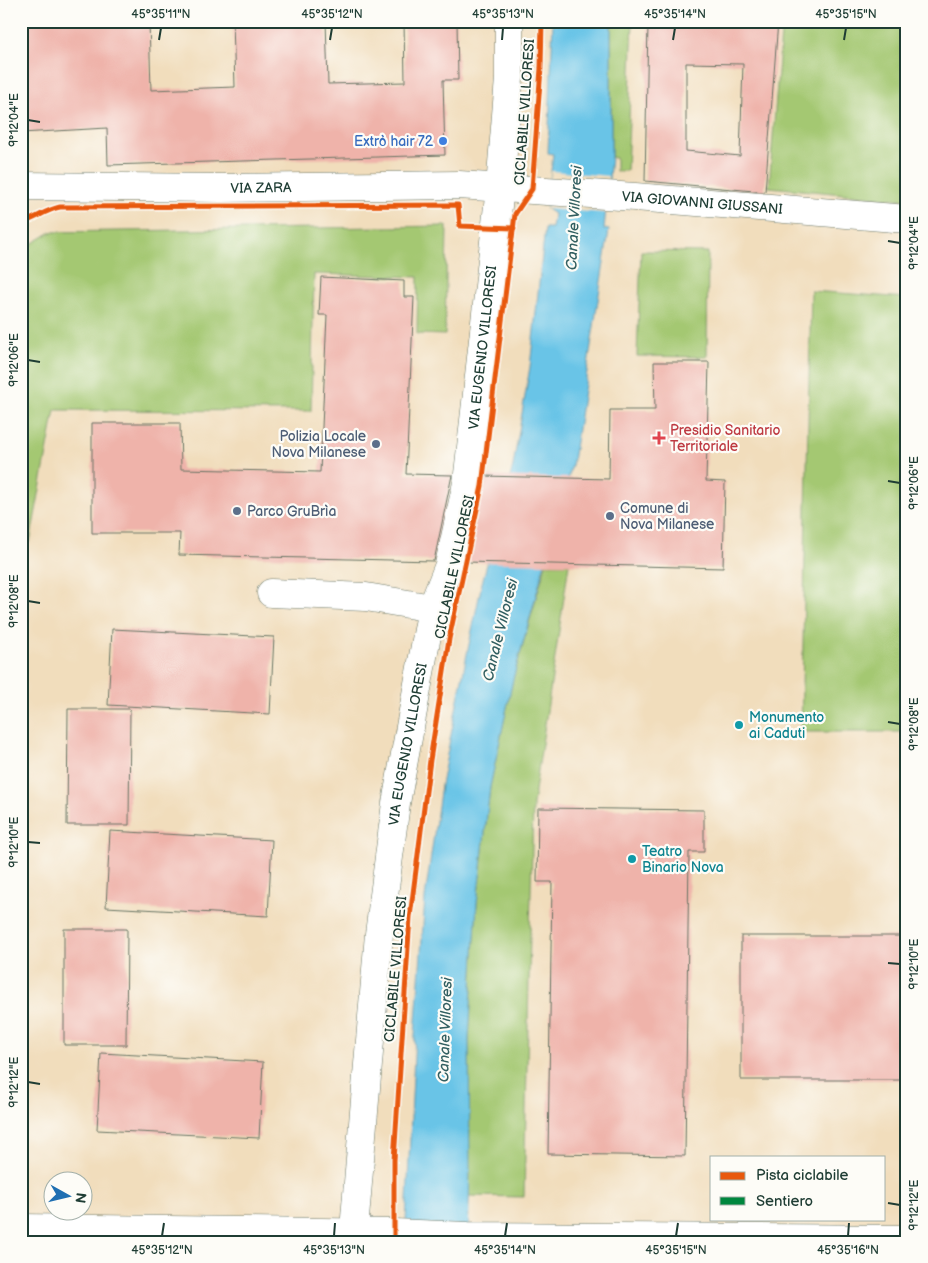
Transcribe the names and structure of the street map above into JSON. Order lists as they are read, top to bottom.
{
  "streets": {
    "street": ["VIA ZARA", "VIA GIOVANNI GIUSSANI", "VIA EUGENIO VILLORESI"],
    "cycle path": ["CICLABILE VILLORESI"]
  },
  "crossings": [
    ["VIA ZARA", "VIA GIOVANNI GIUSSANI"],
    ["VIA ZARA", "VIA EUGENIO VILLORESI"],
    ["VIA GIOVANNI GIUSSANI", "VIA EUGENIO VILLORESI"]
  ],
  "water": ["Canale Villoresi"],
  "places": {
    "other": [
      "Extrò hair 72",
      "Polizia Locale Nova Milanese",
      "Parco GruBrìa",
      "Comune di Nova Milanese",
      "Monumento ai Caduti",
      "Teatro Binario Nova"
    ],
    "health": ["Presidio Sanitario Territoriale"]
  },
  "legend": ["Pista ciclabile", "Sentiero"],
  "north": "right",
  "coordinates": [
    "45°35'11\"N",
    "45°35'12\"N",
    "45°35'13\"N",
    "45°35'14\"N",
    "45°35'15\"N",
    "9°12'04\"E",
    "9°12'06\"E",
    "9°12'08\"E",
    "9°12'10\"E",
    "9°12'12\"E",
    "45°35'16\"N"
  ]
}
